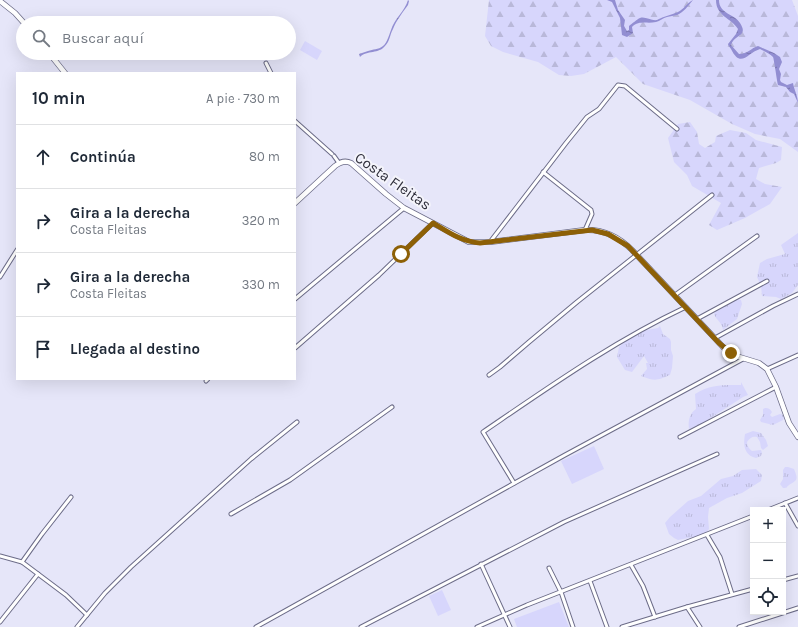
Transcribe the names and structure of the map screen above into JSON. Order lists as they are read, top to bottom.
{
  "streets": {
    "main road": ["Costa Fleitas"]
  },
  "page": {
    "search": "Buscar aquí",
    "heading": ["10 min", "A pie · 730 m"],
    "list": [
      ["Continúa", "80 m"],
      ["Gira a la derecha", "Costa Fleitas", "320 m"],
      ["Gira a la derecha", "Costa Fleitas", "330 m"],
      "Llegada al destino"
    ],
    "map_buttons": ["+", "−"]
  }
}
